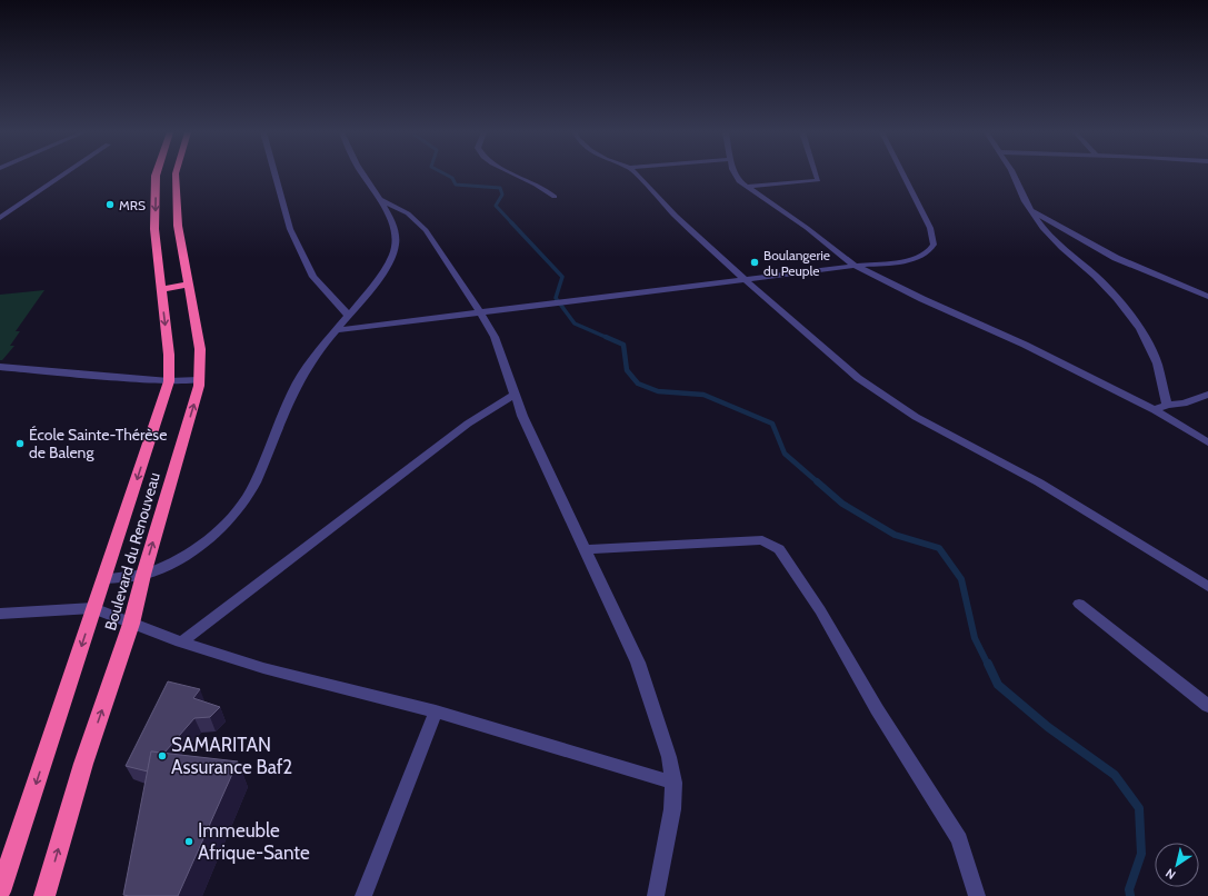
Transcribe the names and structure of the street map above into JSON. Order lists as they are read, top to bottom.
{
  "streets": {
    "highway": ["Boulevard du Renouveau"]
  },
  "places": [
    "MRS",
    "Boulangerie du Peuple",
    "École Sainte-Thérèse de Baleng",
    "SAMARITAN Assurance Baf2",
    "Immeuble Afrique-Sante"
  ],
  "north": "bottom left"
}
